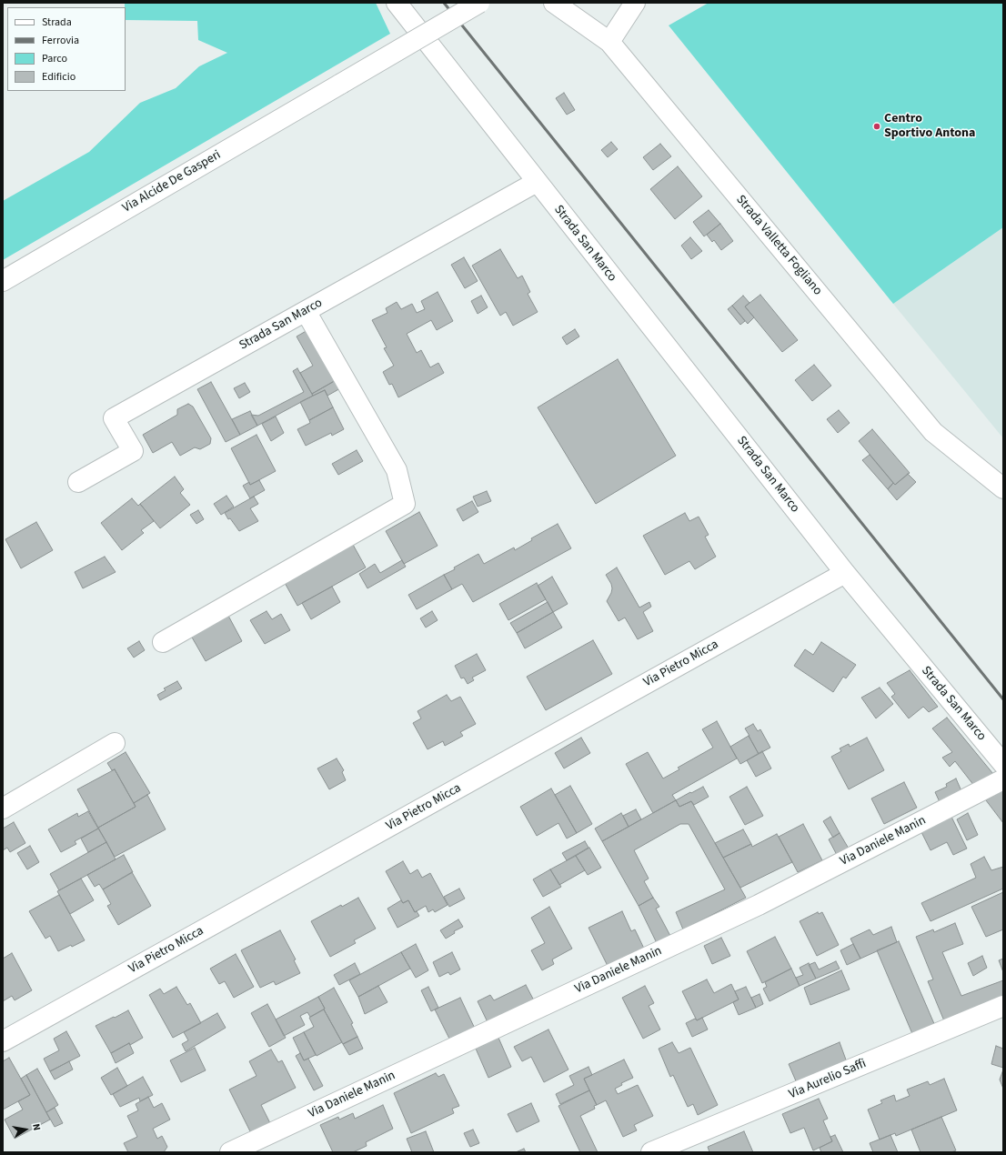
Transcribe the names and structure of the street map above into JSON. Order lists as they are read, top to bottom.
{
  "streets": {
    "street": [
      "Via Alcide De Gasperi",
      "Strada San Marco",
      "Strada Valletta Fogliano",
      "Via Pietro Micca",
      "Via Daniele Manin",
      "Via Aurelio Saffi"
    ]
  },
  "crossings": [
    ["Strada San Marco", "Via Pietro Micca"]
  ],
  "places": ["Centro Sportivo Antona"],
  "legend": [
    "Strada",
    "Ferrovia",
    "Parco",
    "Edificio"
  ],
  "north": "right"
}
